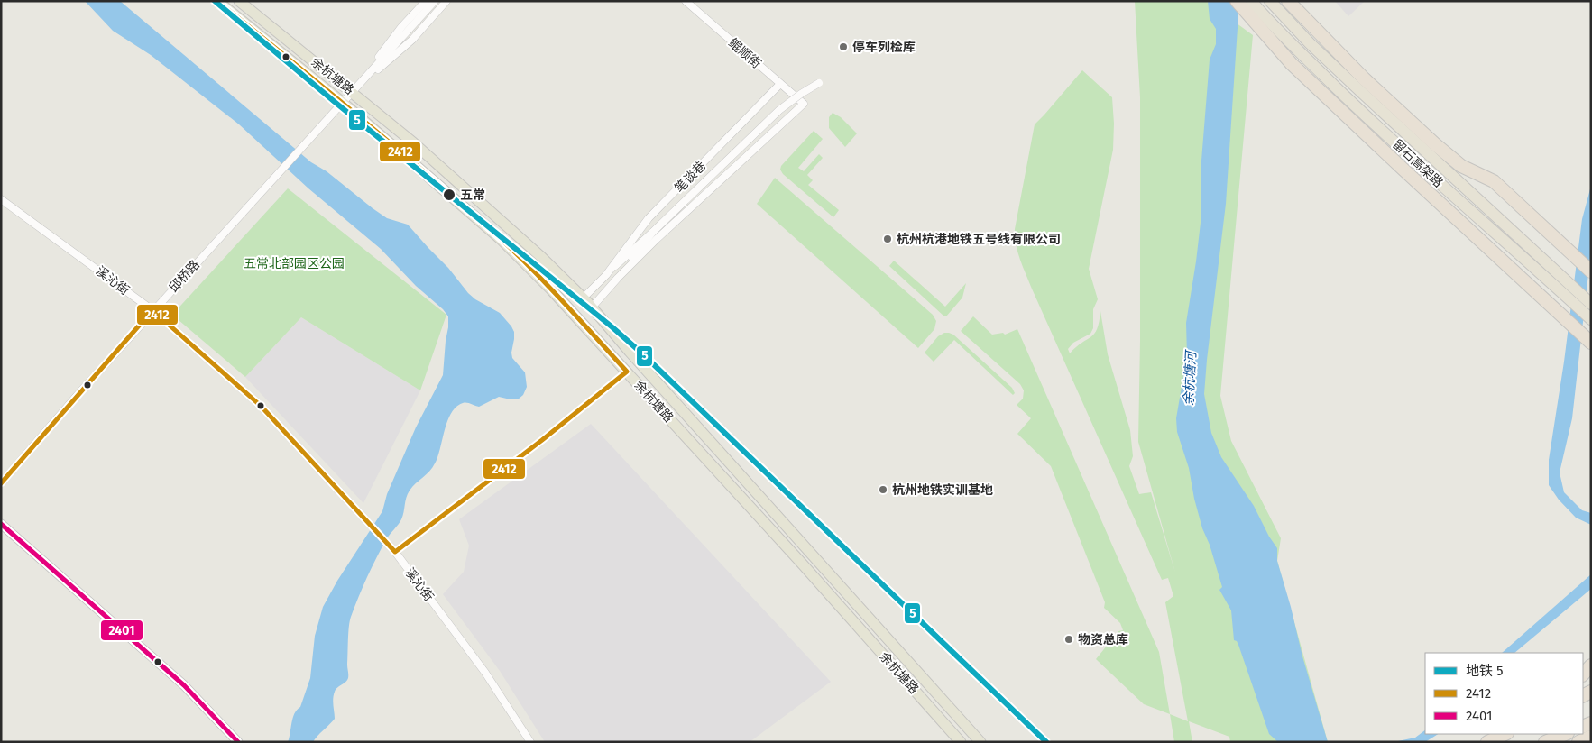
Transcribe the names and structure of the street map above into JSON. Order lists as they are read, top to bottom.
{
  "streets": {
    "highway": ["留石高架路"],
    "main road": ["余杭塘路"],
    "street": [
      "鲲顺街",
      "笔谈巷",
      "邱桥路",
      "溪沁街"
    ]
  },
  "crossings": [
    ["鲲顺街", "笔谈巷"],
    ["余杭塘路", "笔谈巷"],
    ["余杭塘路", "邱桥路"],
    ["邱桥路", "溪沁街"]
  ],
  "water": ["余杭塘河"],
  "parks": ["五常北部园区公园"],
  "places": [
    "停车列检库",
    "五常",
    "杭州杭港地铁五号线有限公司",
    "杭州地铁实训基地",
    "物资总库"
  ],
  "lines": ["metro line 5", "transit line 2412", "transit line 2401"],
  "legend": ["地铁 5", "2412", "2401"]
}
